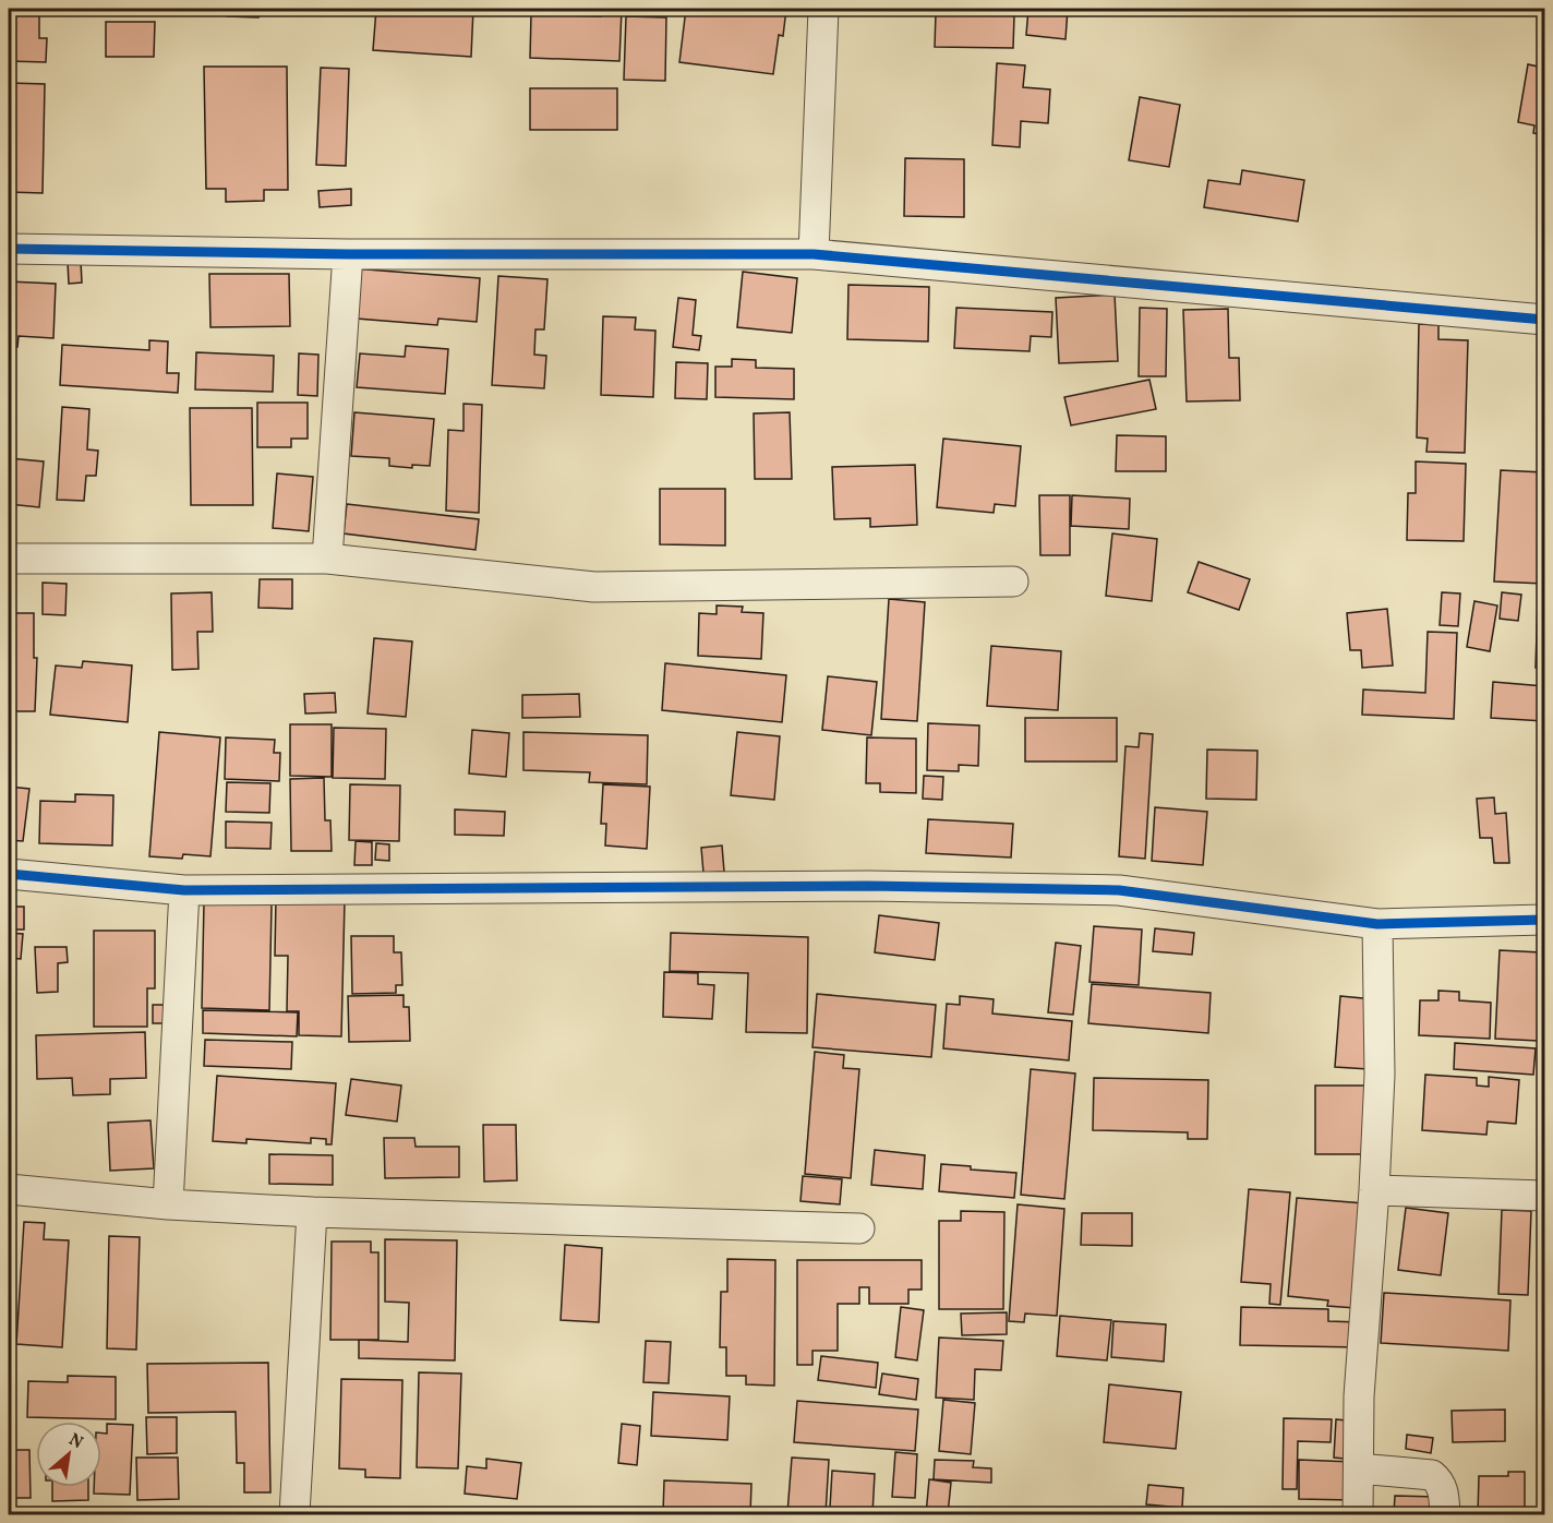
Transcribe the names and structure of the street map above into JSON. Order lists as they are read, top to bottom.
{
  "north": "top right"
}
